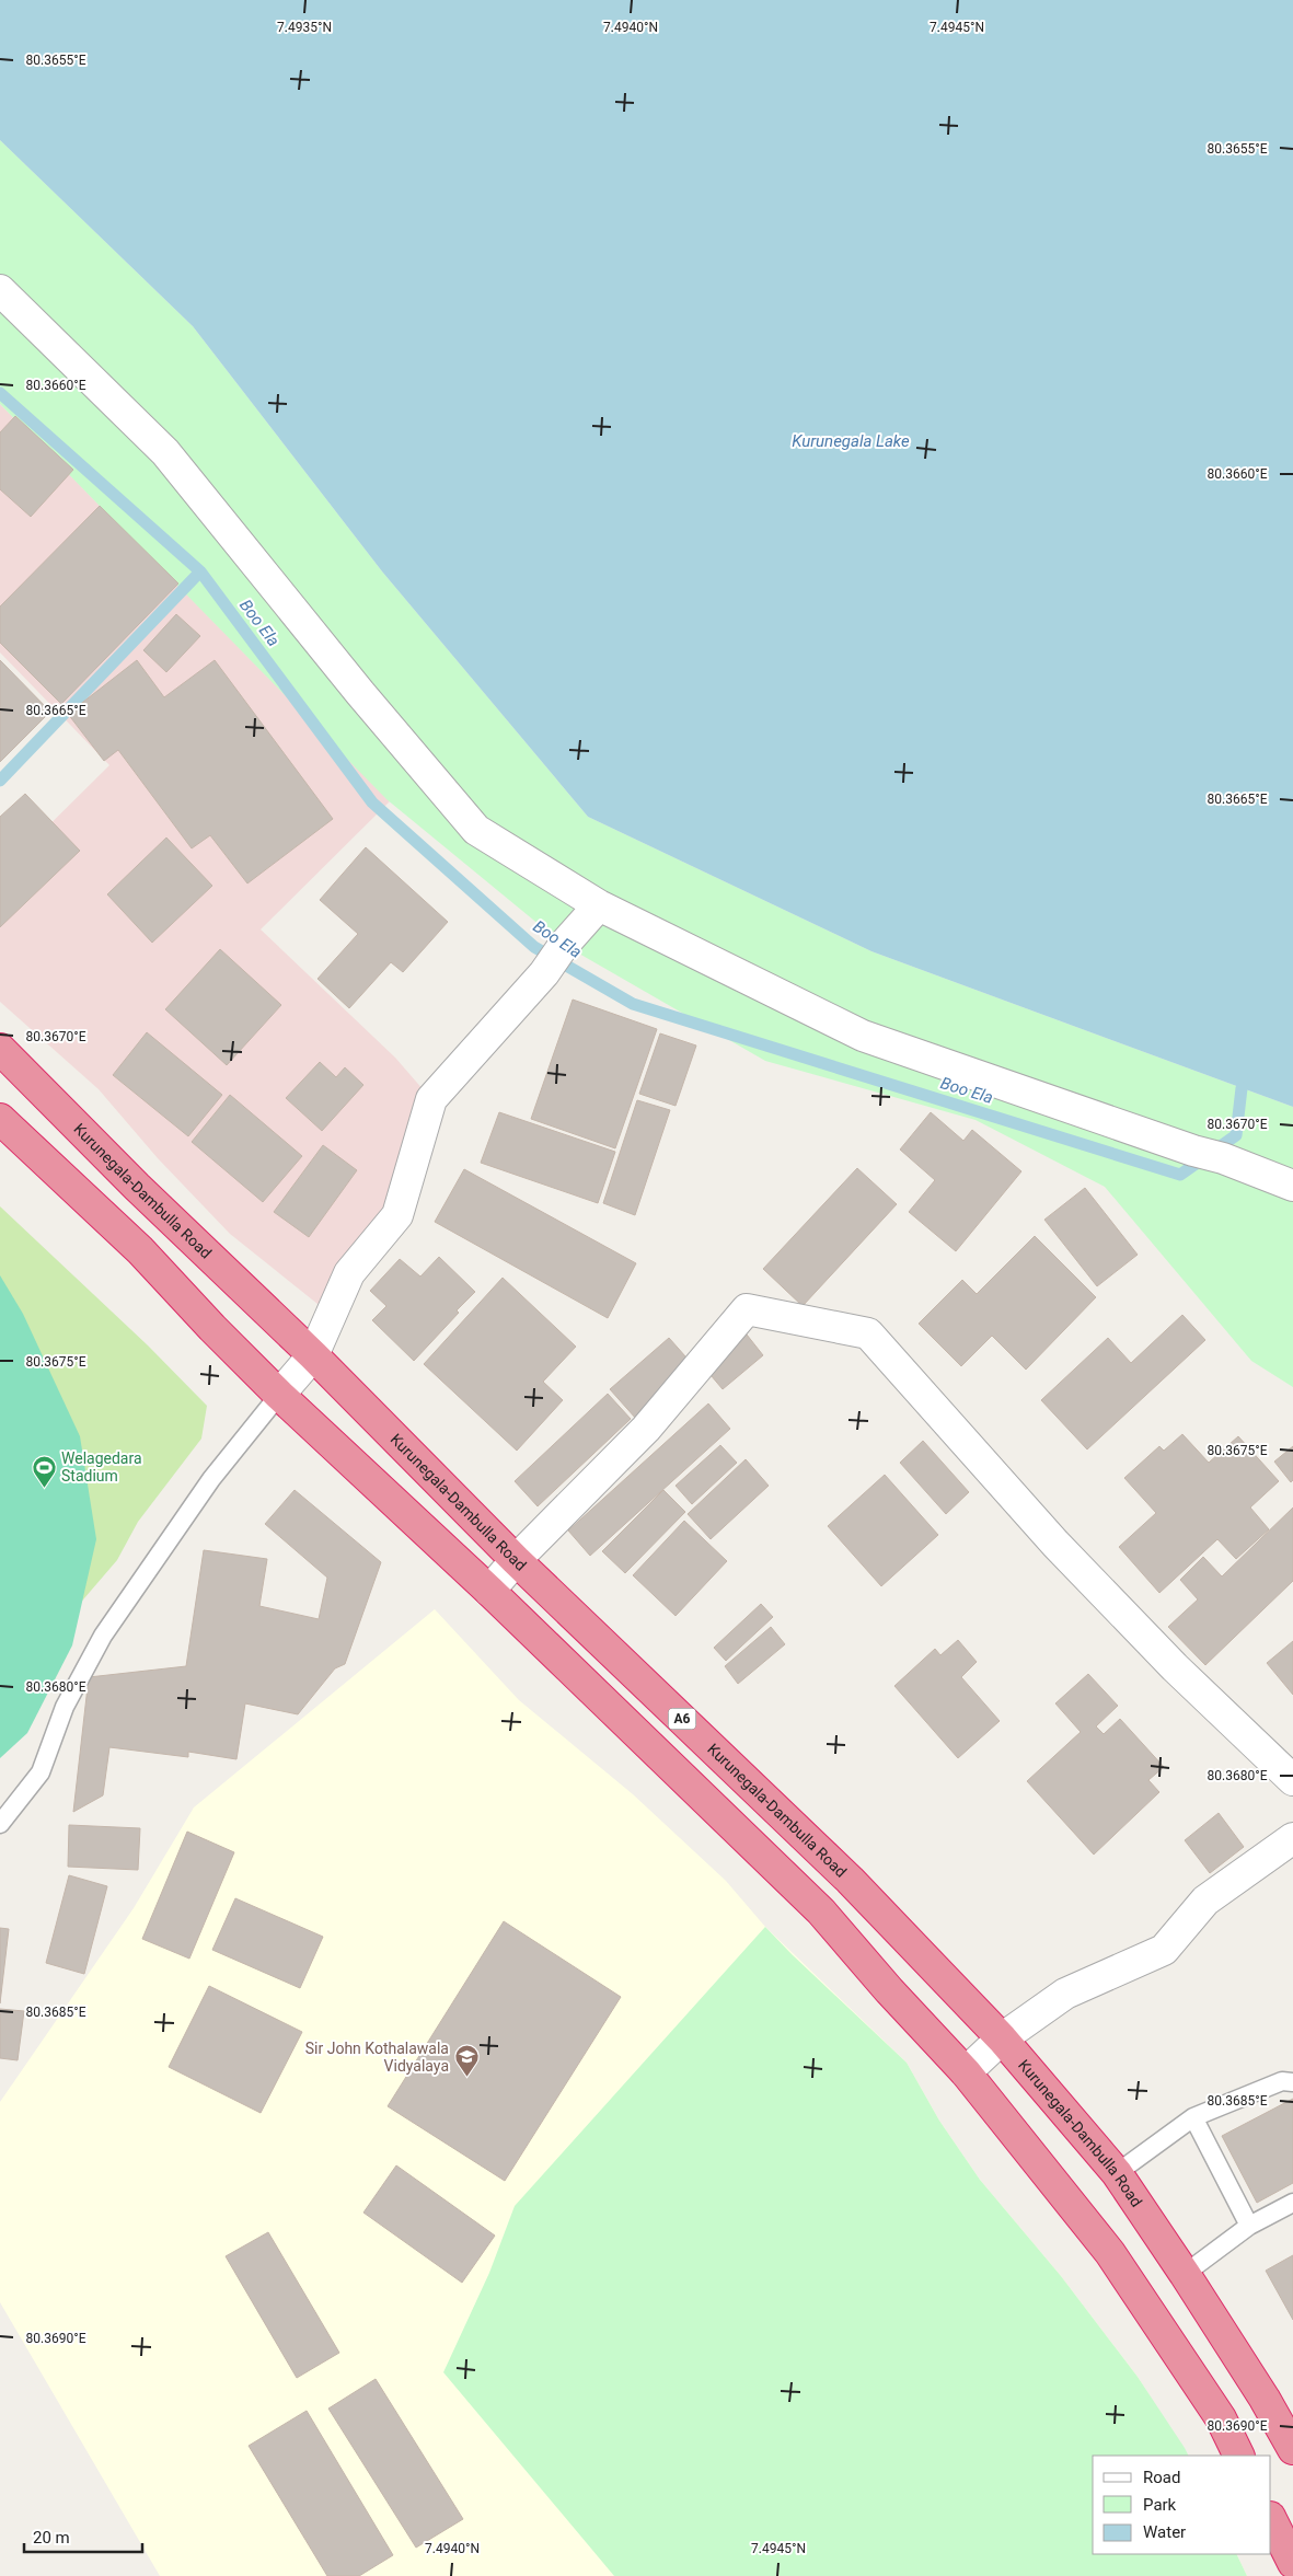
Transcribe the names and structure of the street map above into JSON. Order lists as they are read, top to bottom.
{
  "streets": {
    "highway": ["Kurunegala-Dambulla Road", "A6"]
  },
  "water": ["Kurunegala Lake", "Boo Ela"],
  "places": {
    "sports": ["Welagedara Stadium"],
    "school or university": ["Sir John Kothalawala Vidyalaya"]
  },
  "legend": ["Road", "Park", "Water"],
  "scale_bar": "20 m",
  "coordinates": [
    "7.4935°N",
    "7.4940°N",
    "7.4945°N",
    "80.3655°E",
    "80.3660°E",
    "80.3665°E",
    "80.3670°E",
    "80.3675°E",
    "80.3680°E",
    "80.3685°E",
    "80.3690°E"
  ]
}
